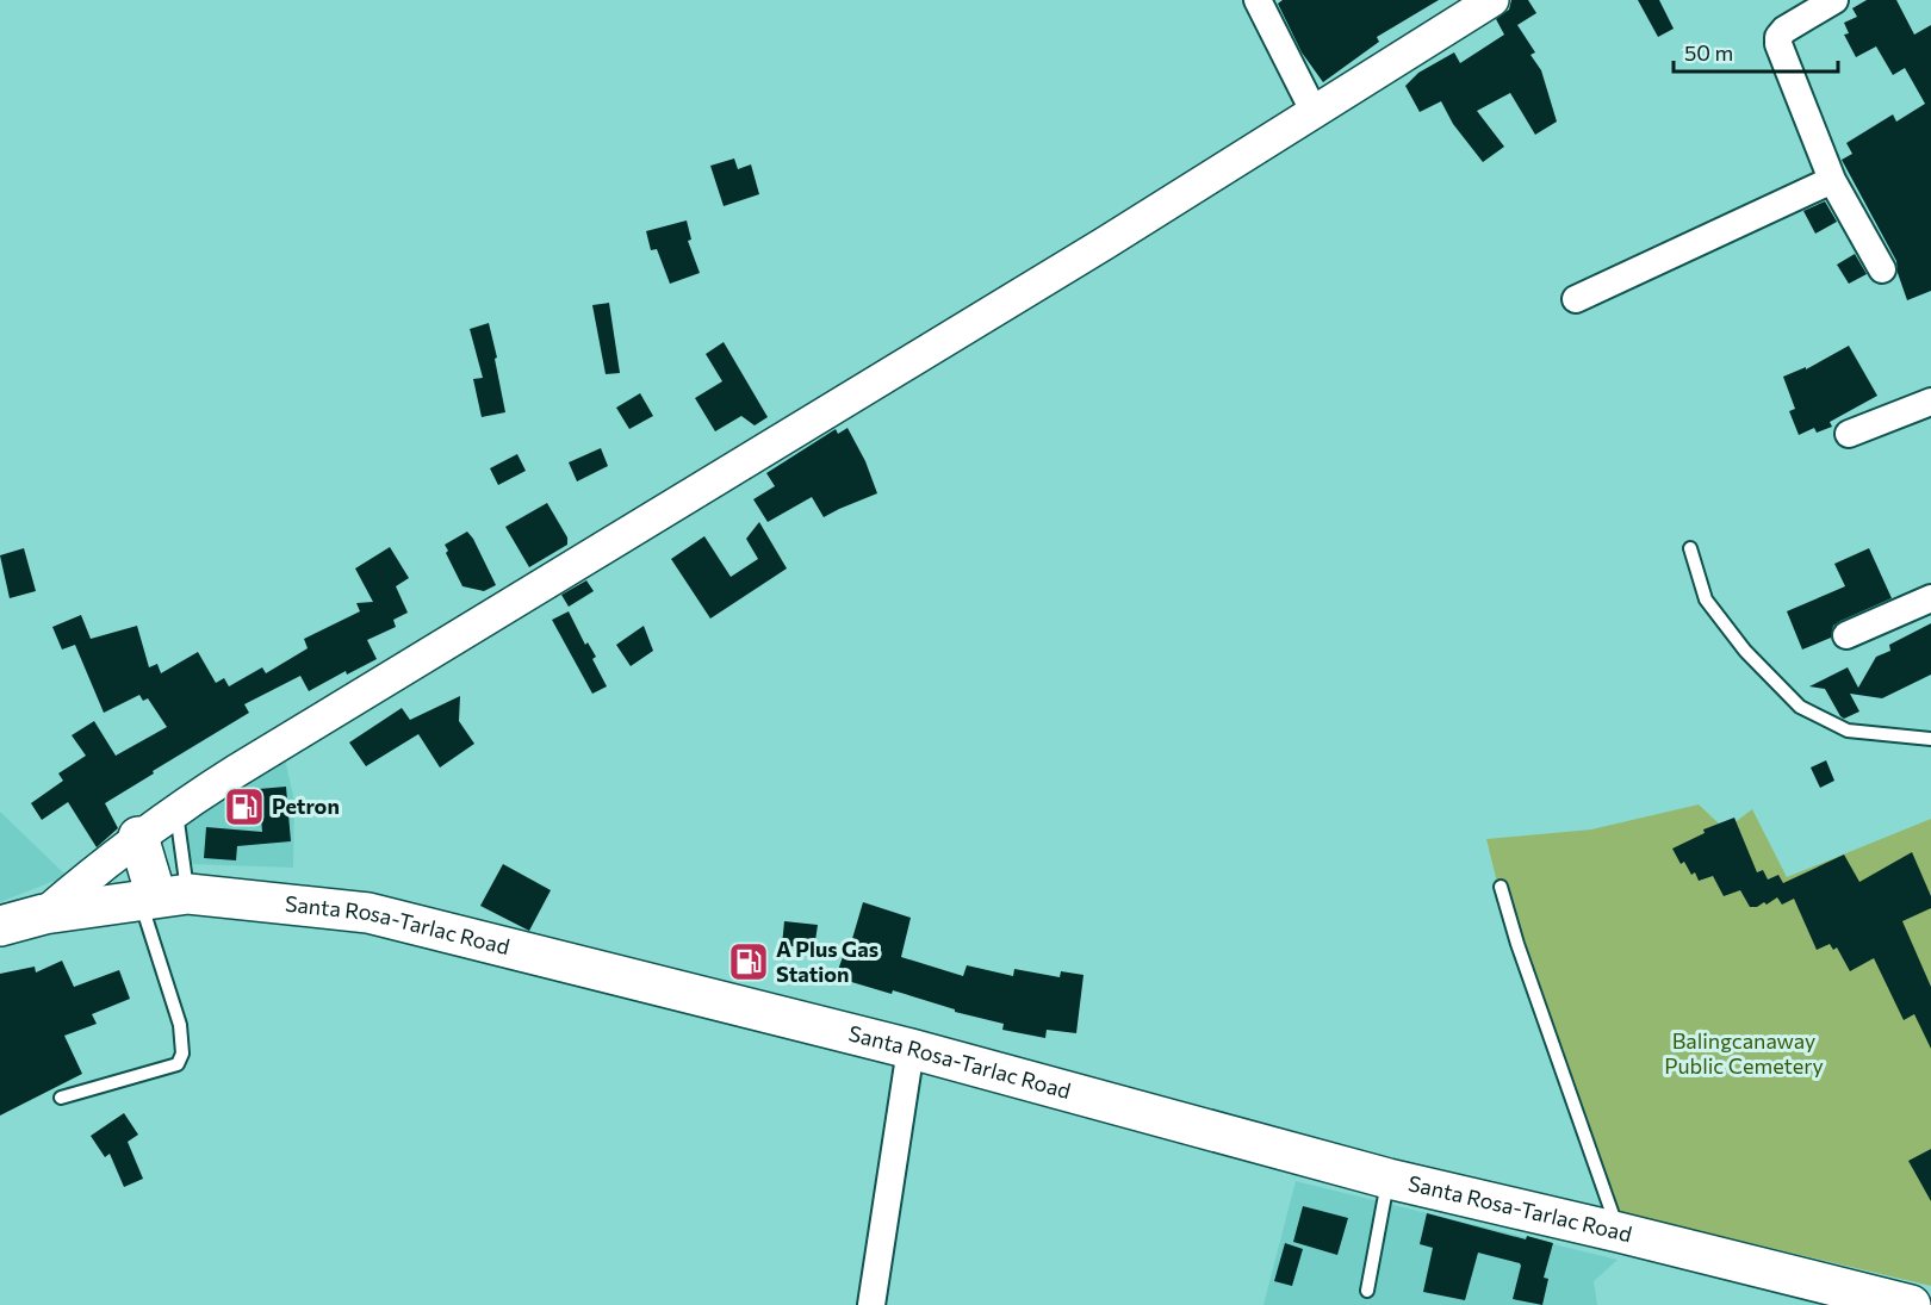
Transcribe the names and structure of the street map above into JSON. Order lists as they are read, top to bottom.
{
  "streets": {
    "highway": ["Santa Rosa-Tarlac Road"]
  },
  "parks": ["Balingcanaway Public Cemetery"],
  "places": {
    "fuel station": ["Petron", "A Plus Gas Station"]
  },
  "scale_bar": "50 m"
}
